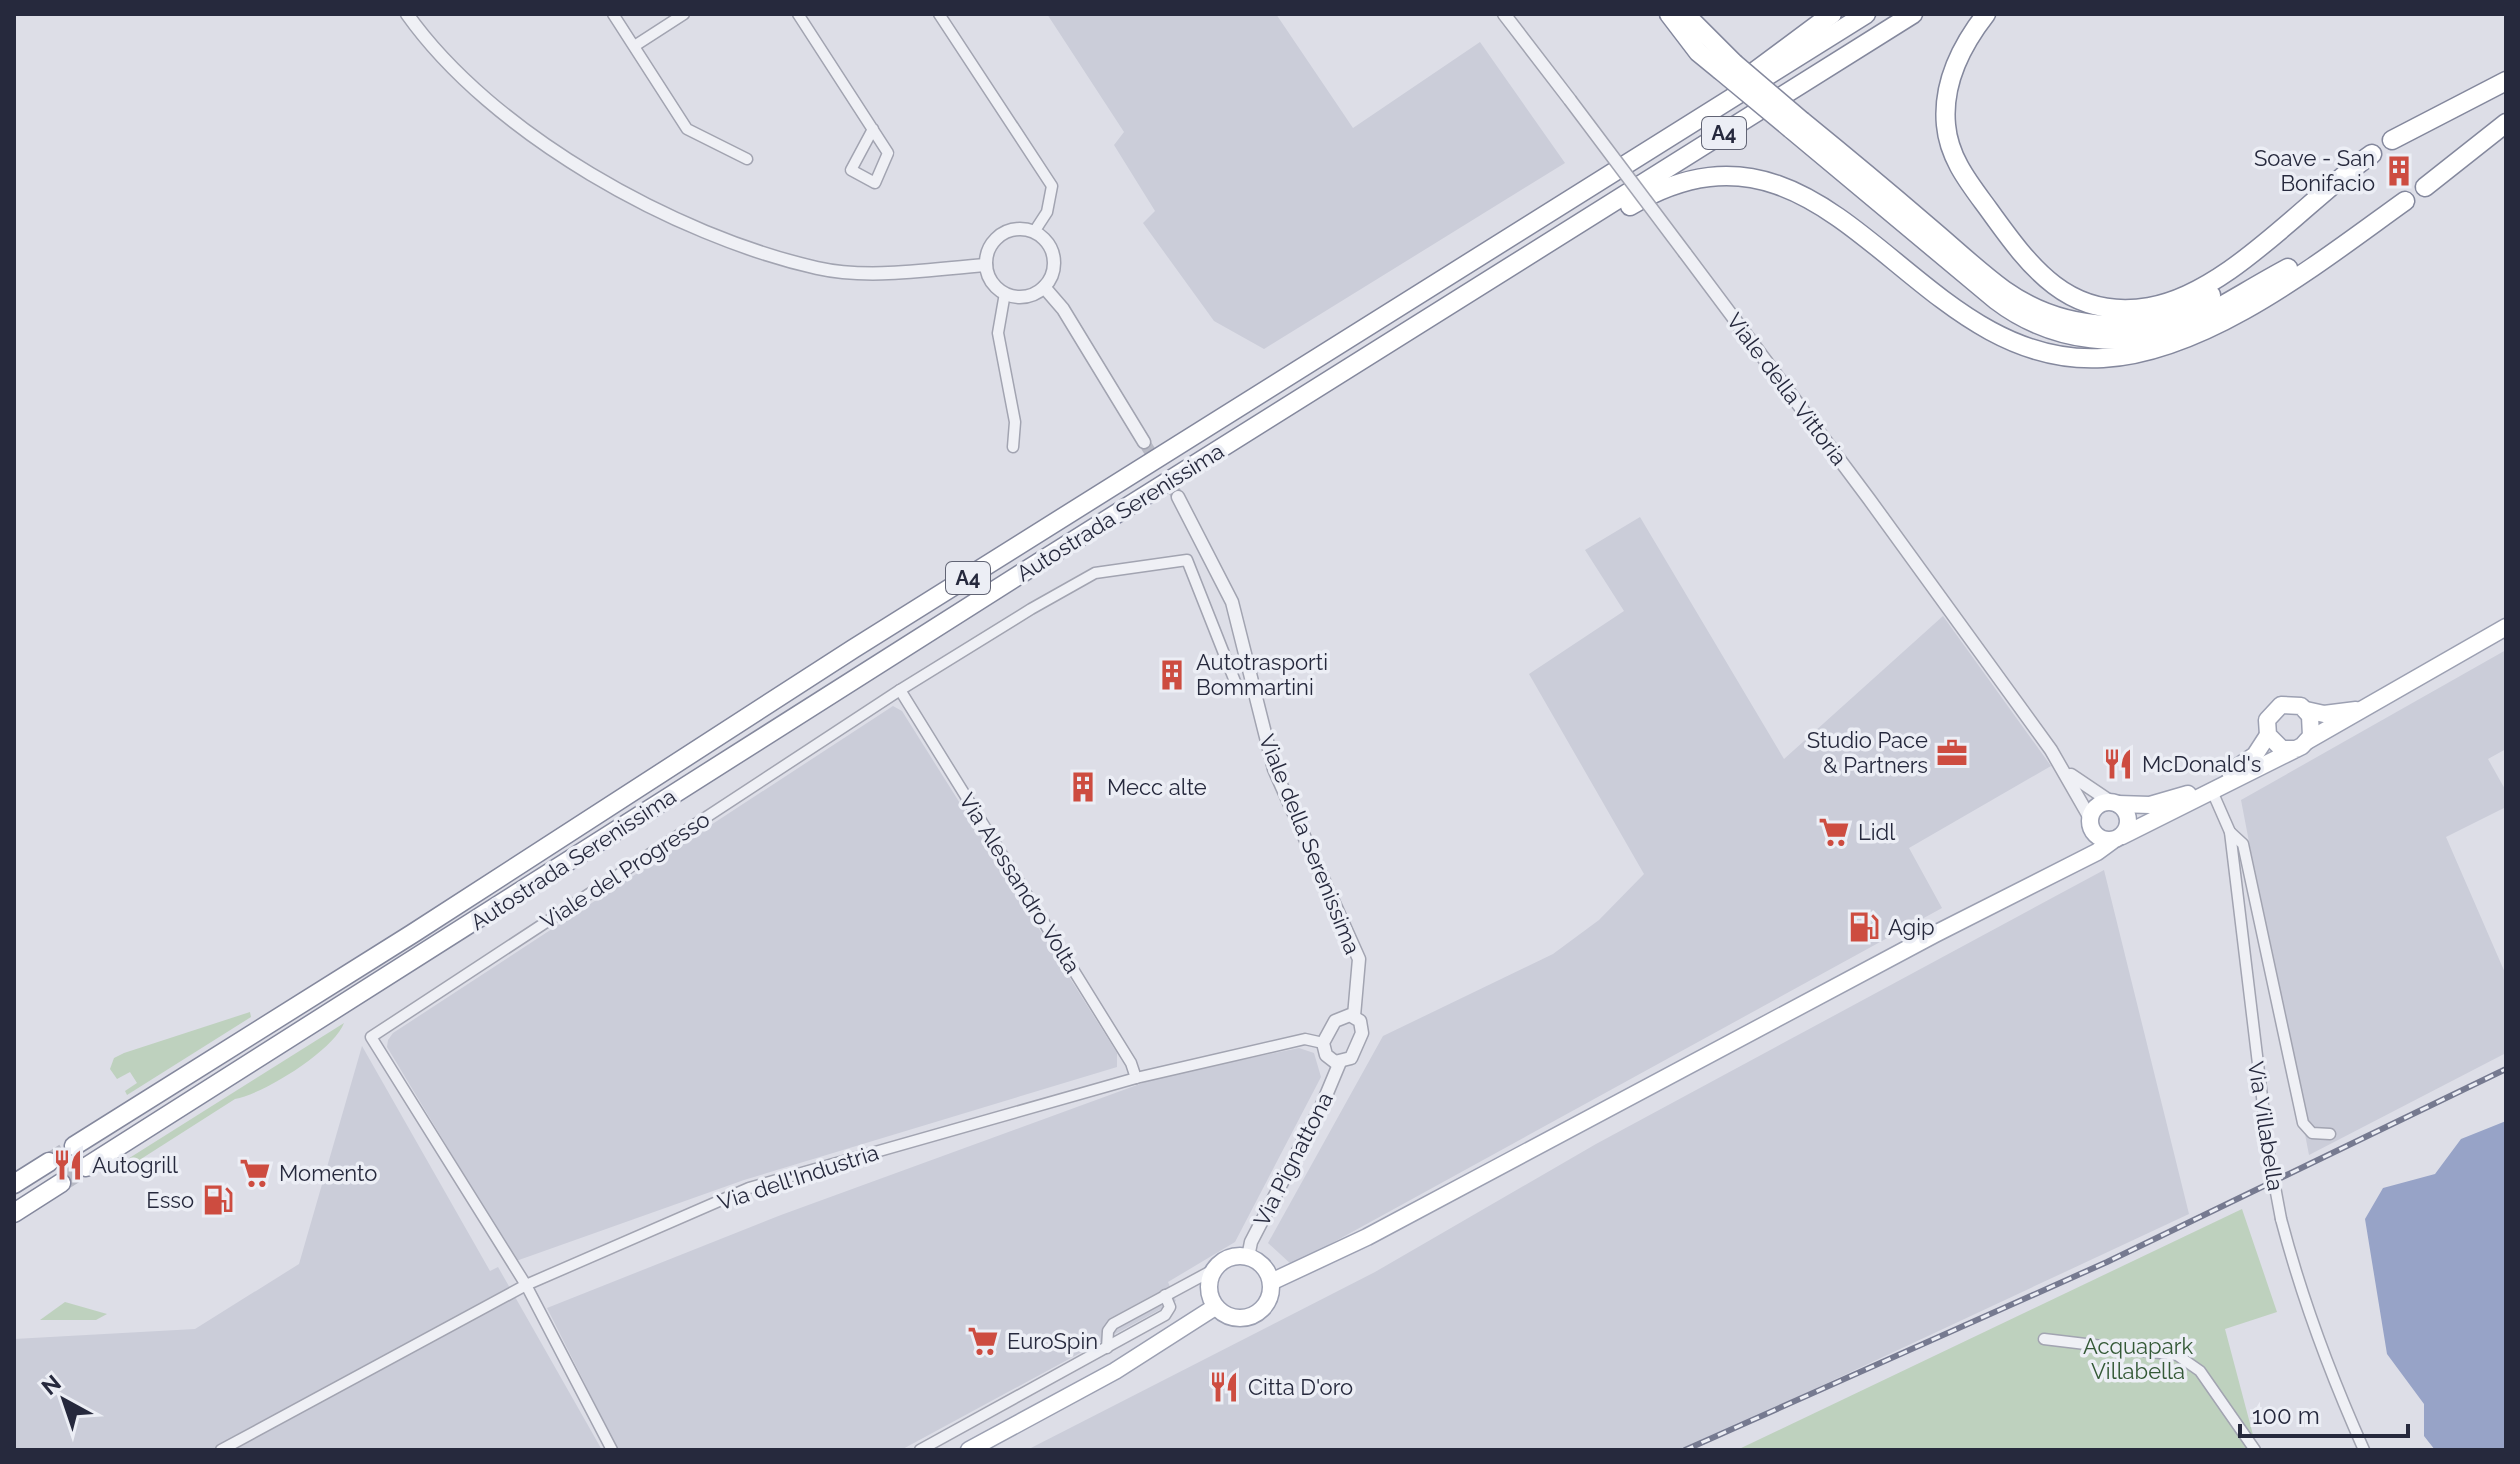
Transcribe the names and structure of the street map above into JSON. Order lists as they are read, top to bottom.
{
  "streets": {
    "highway": ["A4", "Autostrada Serenissima"],
    "street": [
      "Viale della Vittoria",
      "Viale della Serenissima",
      "Viale del Progresso",
      "Via Alessandro Volta",
      "Via Villabella",
      "Via Pignattona",
      "Via dell'Industria"
    ]
  },
  "crossings": [
    ["Viale della Serenissima", "Via Pignattona"],
    ["Viale della Serenissima", "Via dell'Industria"],
    ["Viale del Progresso", "Via Alessandro Volta"],
    ["Viale del Progresso", "Via dell'Industria"],
    ["Via Alessandro Volta", "Via dell'Industria"],
    ["Via Pignattona", "Via dell'Industria"]
  ],
  "parks": ["Acquapark Villabella"],
  "places": {
    "building": ["Soave - San Bonifacio", "Autotrasporti Bommartini", "Mecc alte"],
    "office": ["Studio Pace & Partners"],
    "restaurant": ["McDonald's", "Autogrill", "Citta D'oro"],
    "supermarket": ["Lidl", "Momento", "EuroSpin"],
    "fuel station": ["Agip", "Esso"]
  },
  "scale_bar": "100 m",
  "north": "top left"
}
